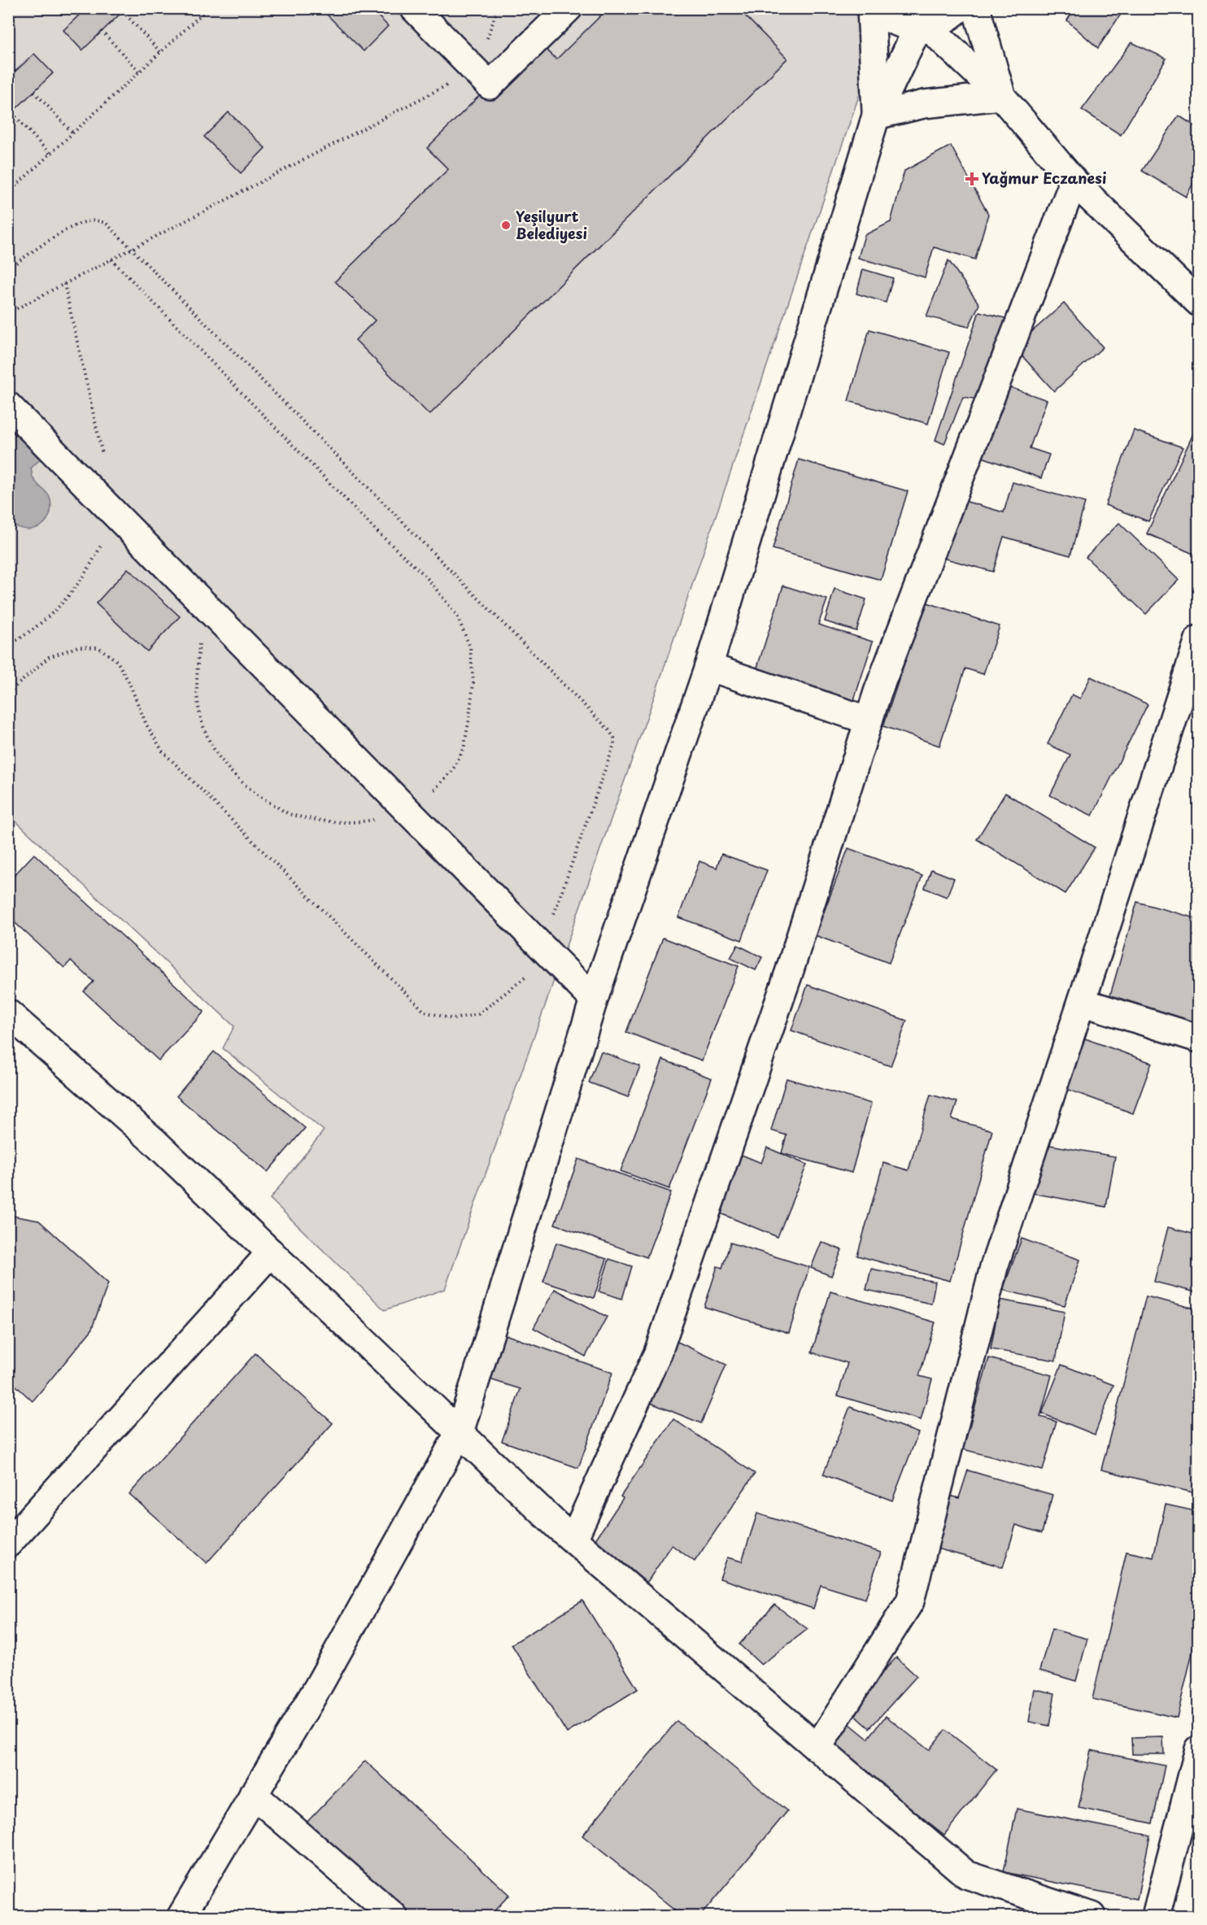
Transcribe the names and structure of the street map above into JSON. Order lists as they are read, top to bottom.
{
  "places": {
    "health": ["Yağmur Eczanesi"],
    "other": ["Yeşilyurt Belediyesi"]
  }
}
